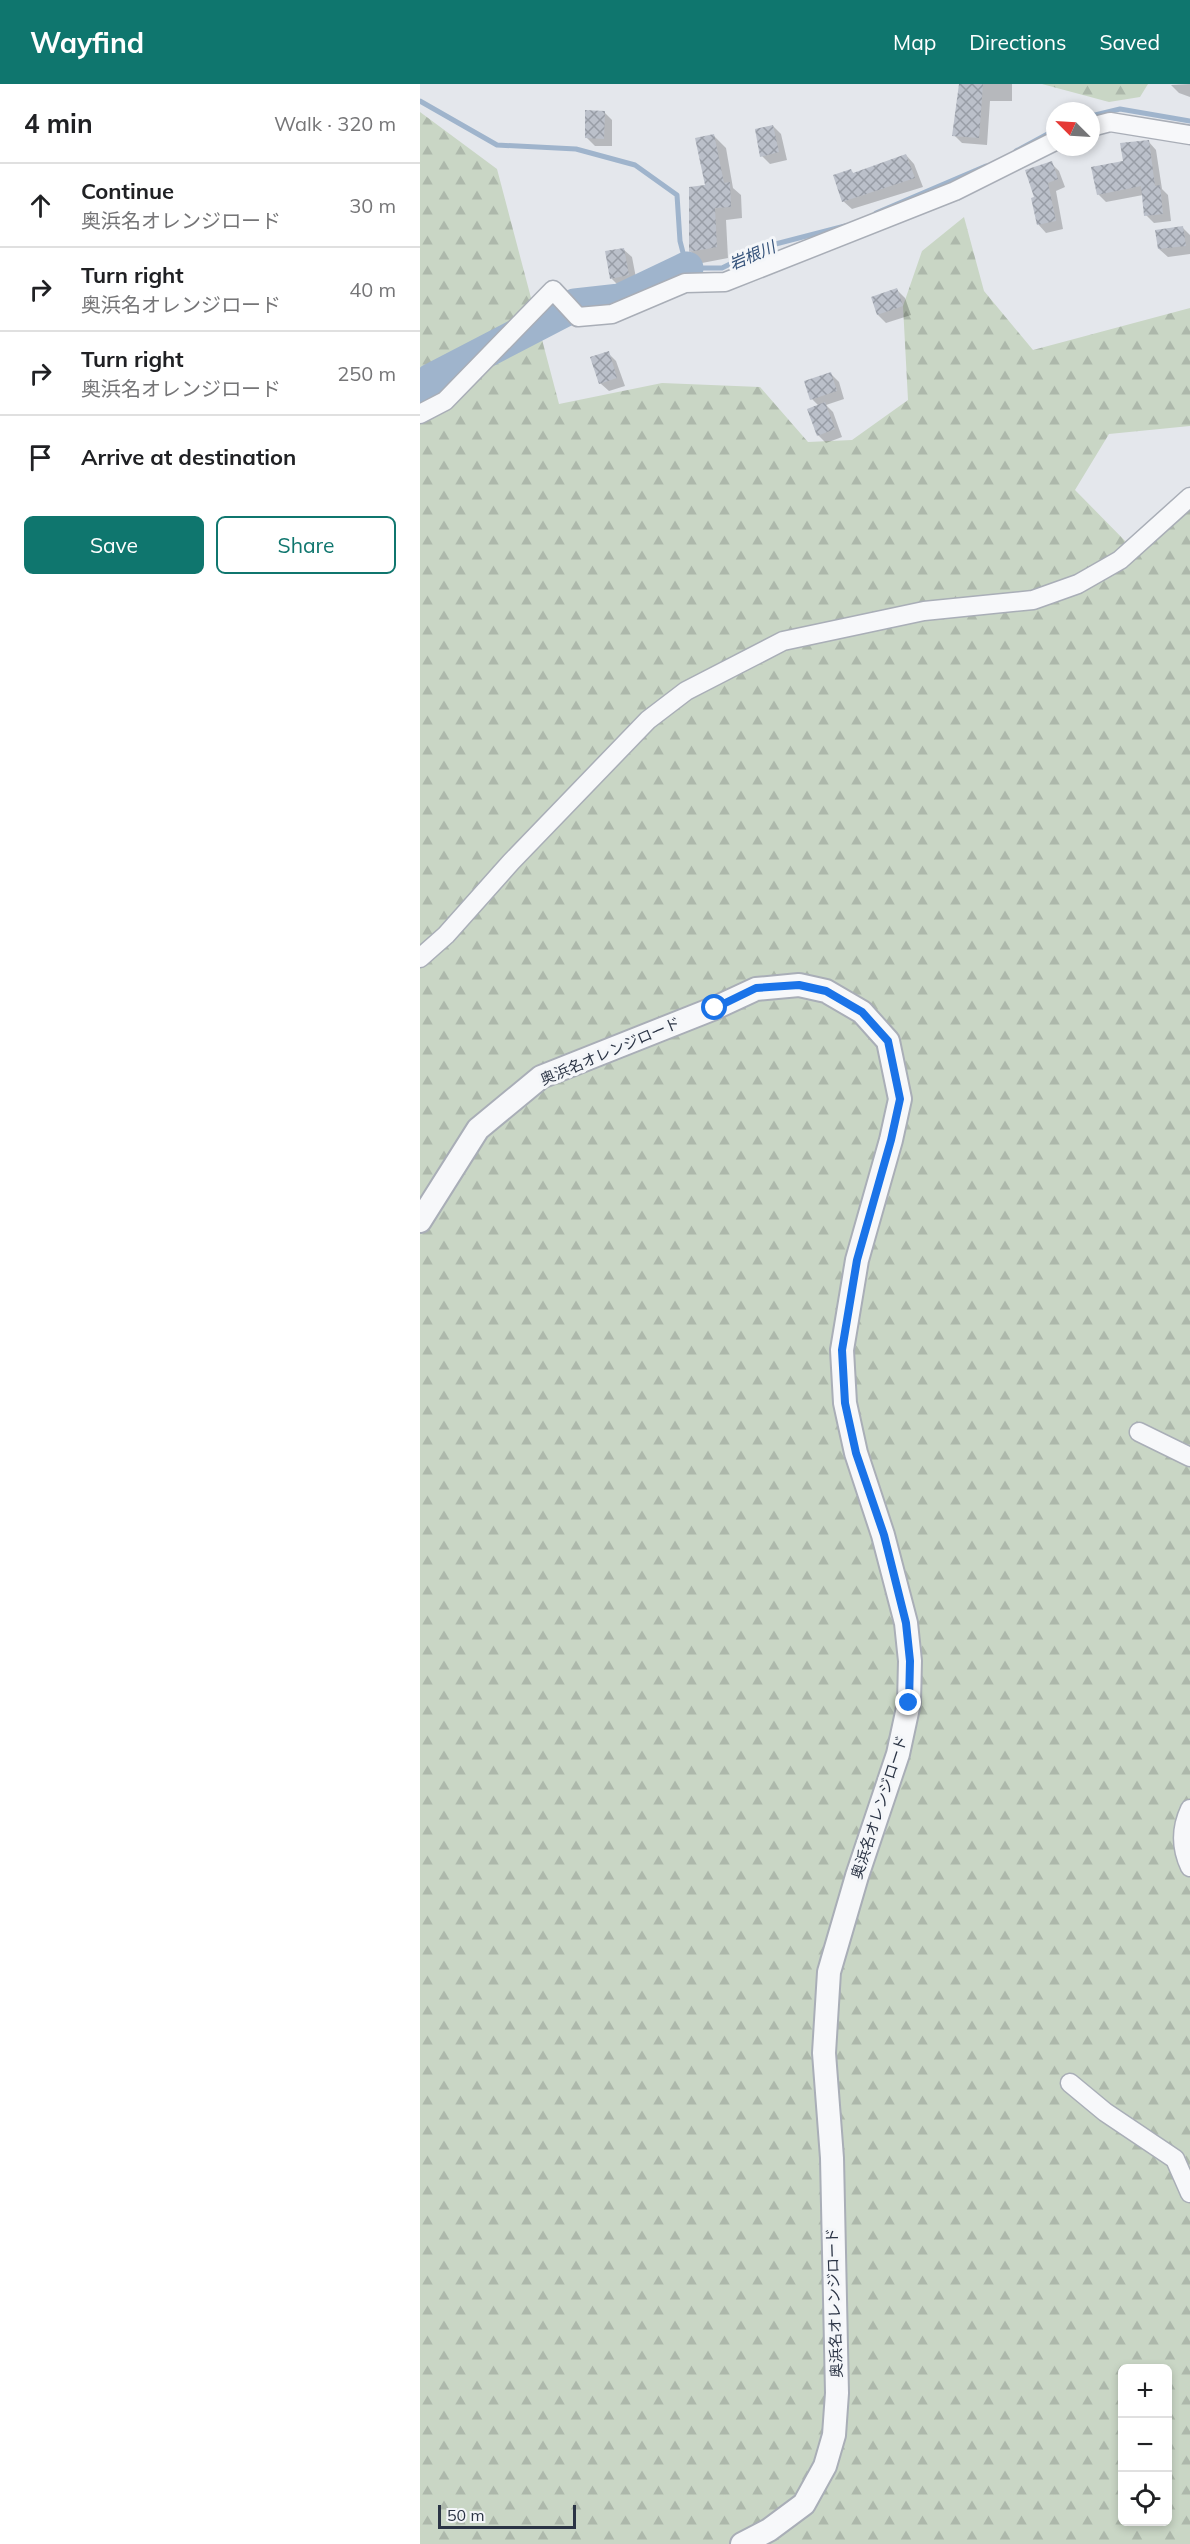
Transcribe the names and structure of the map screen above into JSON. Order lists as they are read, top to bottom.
{
  "streets": {
    "street": ["奥浜名オレンジロード"]
  },
  "water": ["岩根川"],
  "scale_bar": "50 m",
  "north": "top left",
  "page": {
    "header": "Wayfind",
    "nav": ["Map", "Directions", "Saved"],
    "heading": ["4 min", "Walk · 320 m"],
    "list": [
      ["Continue", "奥浜名オレンジロード", "30 m"],
      ["Turn right", "奥浜名オレンジロード", "40 m"],
      ["Turn right", "奥浜名オレンジロード", "250 m"],
      "Arrive at destination"
    ],
    "buttons": ["Save", "Share"],
    "map_buttons": ["+", "−"],
    "scale": "50 m"
  }
}
